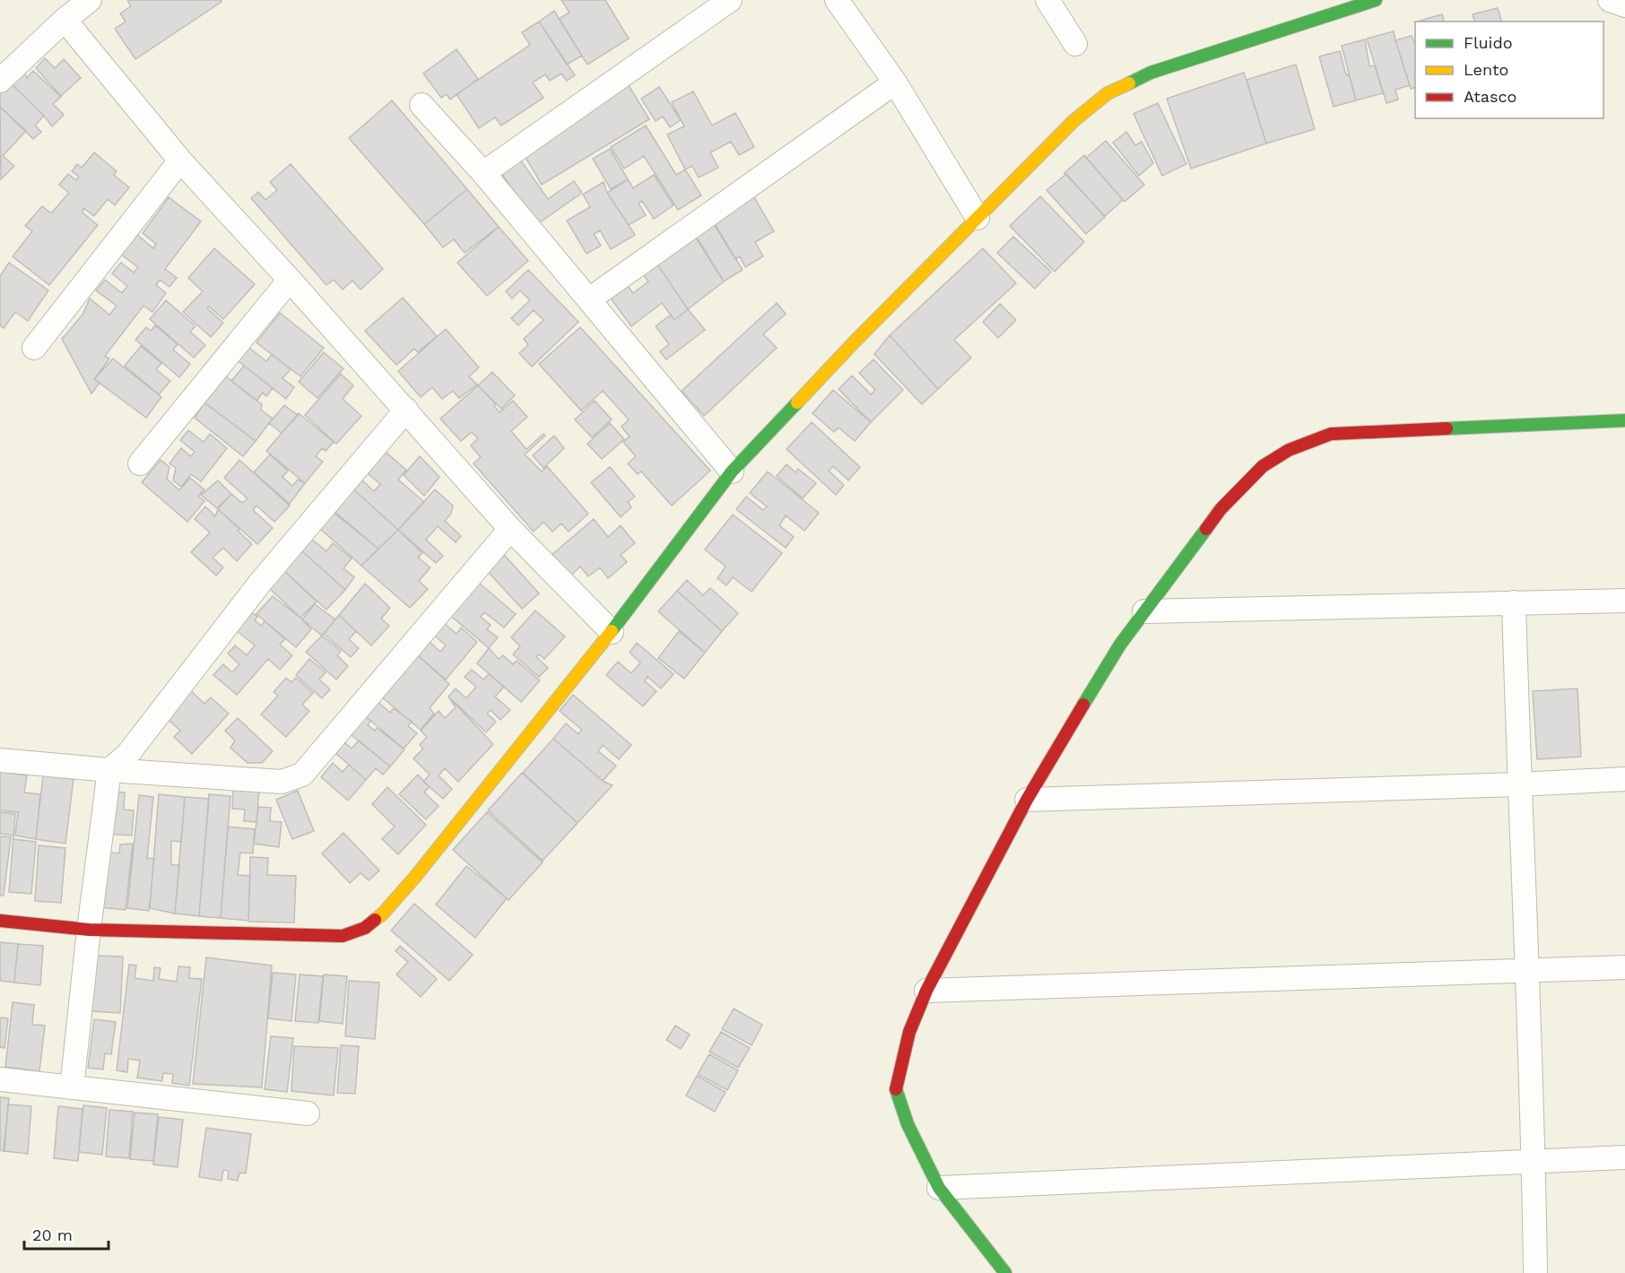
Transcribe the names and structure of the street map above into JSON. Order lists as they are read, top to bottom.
{
  "legend": ["Fluido", "Lento", "Atasco"],
  "scale_bar": "20 m"
}
